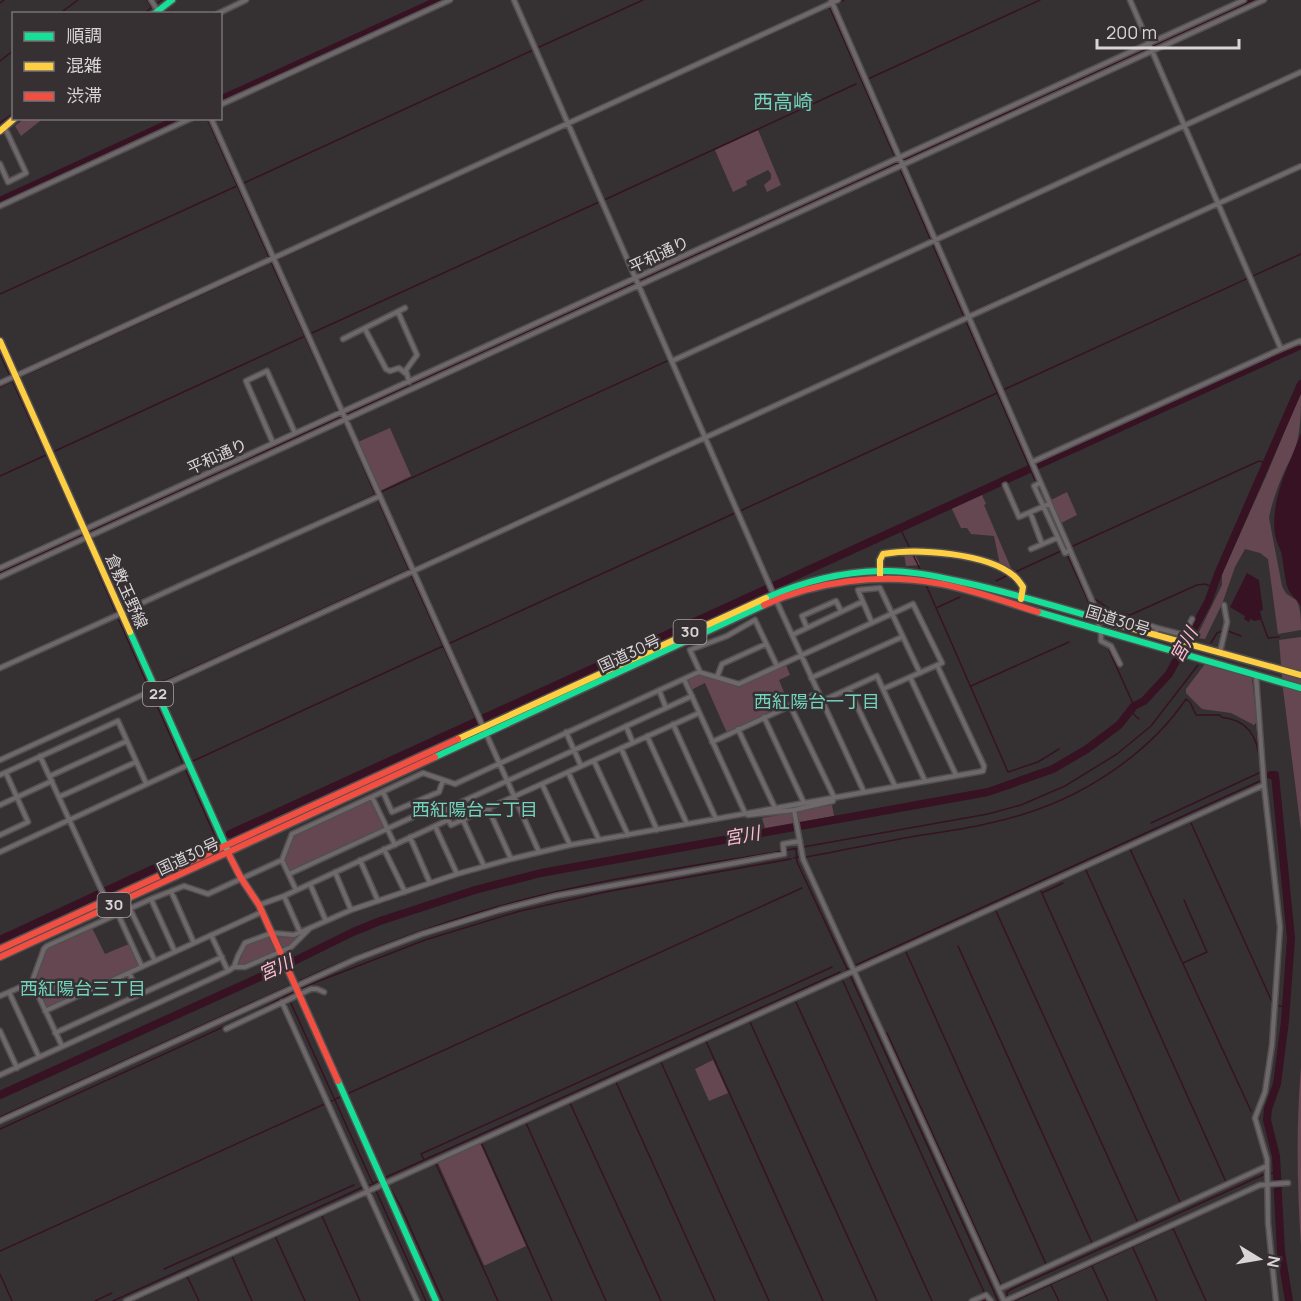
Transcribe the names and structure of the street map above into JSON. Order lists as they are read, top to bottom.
{
  "streets": {
    "main road": [
      "倉敷玉野線",
      "国道30号",
      "30",
      "22"
    ],
    "street": ["平和通り"]
  },
  "crossings": [
    ["平和通り", "倉敷玉野線"],
    ["倉敷玉野線", "国道30号"]
  ],
  "districts": [
    "西高崎",
    "西紅陽台一丁目",
    "西紅陽台二丁目",
    "西紅陽台三丁目"
  ],
  "water": ["宮川"],
  "legend": ["順調", "混雑", "渋滞"],
  "scale_bar": "200 m",
  "north": "right"
}
